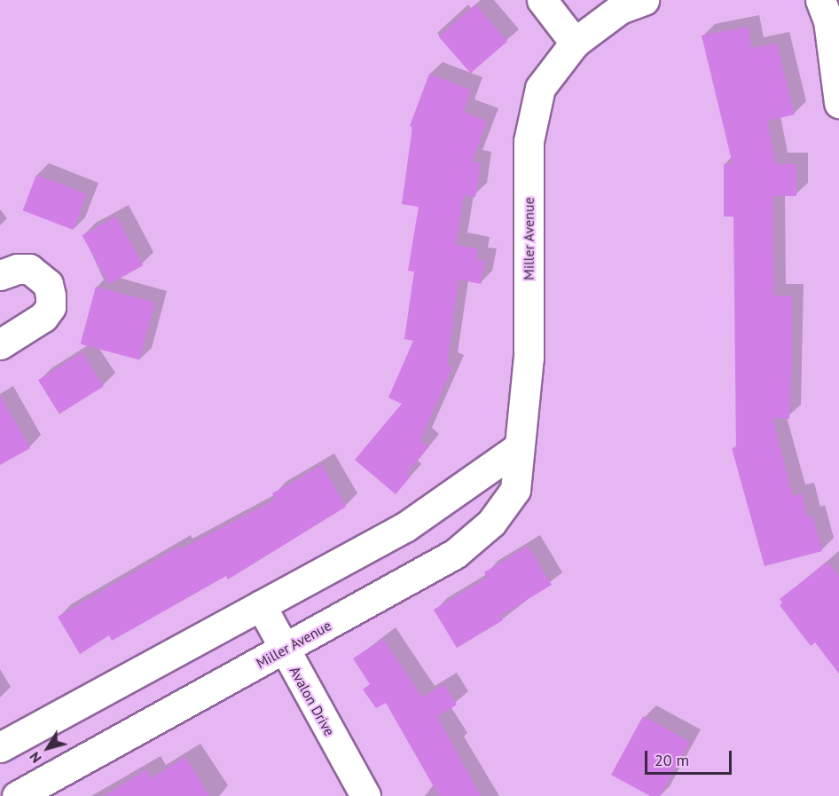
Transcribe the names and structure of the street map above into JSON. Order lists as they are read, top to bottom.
{
  "streets": {
    "street": ["Miller Avenue", "Avalon Drive"]
  },
  "crossings": [
    ["Miller Avenue", "Avalon Drive"]
  ],
  "scale_bar": "20 m",
  "north": "bottom left"
}
